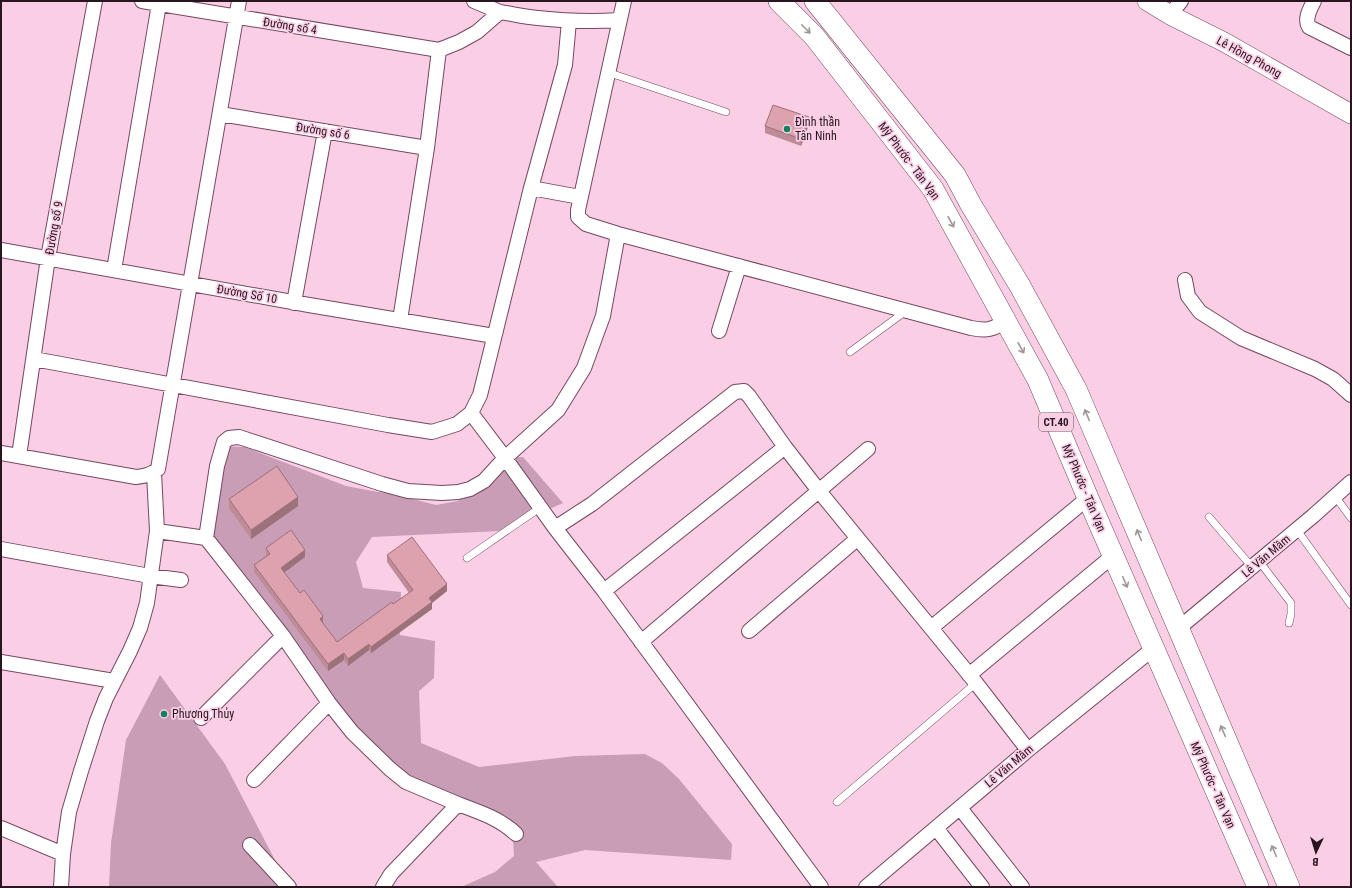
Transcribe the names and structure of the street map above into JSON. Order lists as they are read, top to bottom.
{
  "streets": {
    "main road": ["Lê Hồng Phong", "Mỹ Phước - Tân Vạn", "CT.40"],
    "street": [
      "Đường số 4",
      "Đường số 6",
      "Đường số 9",
      "Đường Số 10",
      "Lê Văn Mầm"
    ]
  },
  "crossings": [
    ["Mỹ Phước - Tân Vạn", "Lê Văn Mầm"],
    ["Đường số 9", "Đường Số 10"],
    ["CT.40", "Lê Văn Mầm"]
  ],
  "places": ["Đình thần Tân Ninh", "Phương Thủy"],
  "north": "bottom"
}
